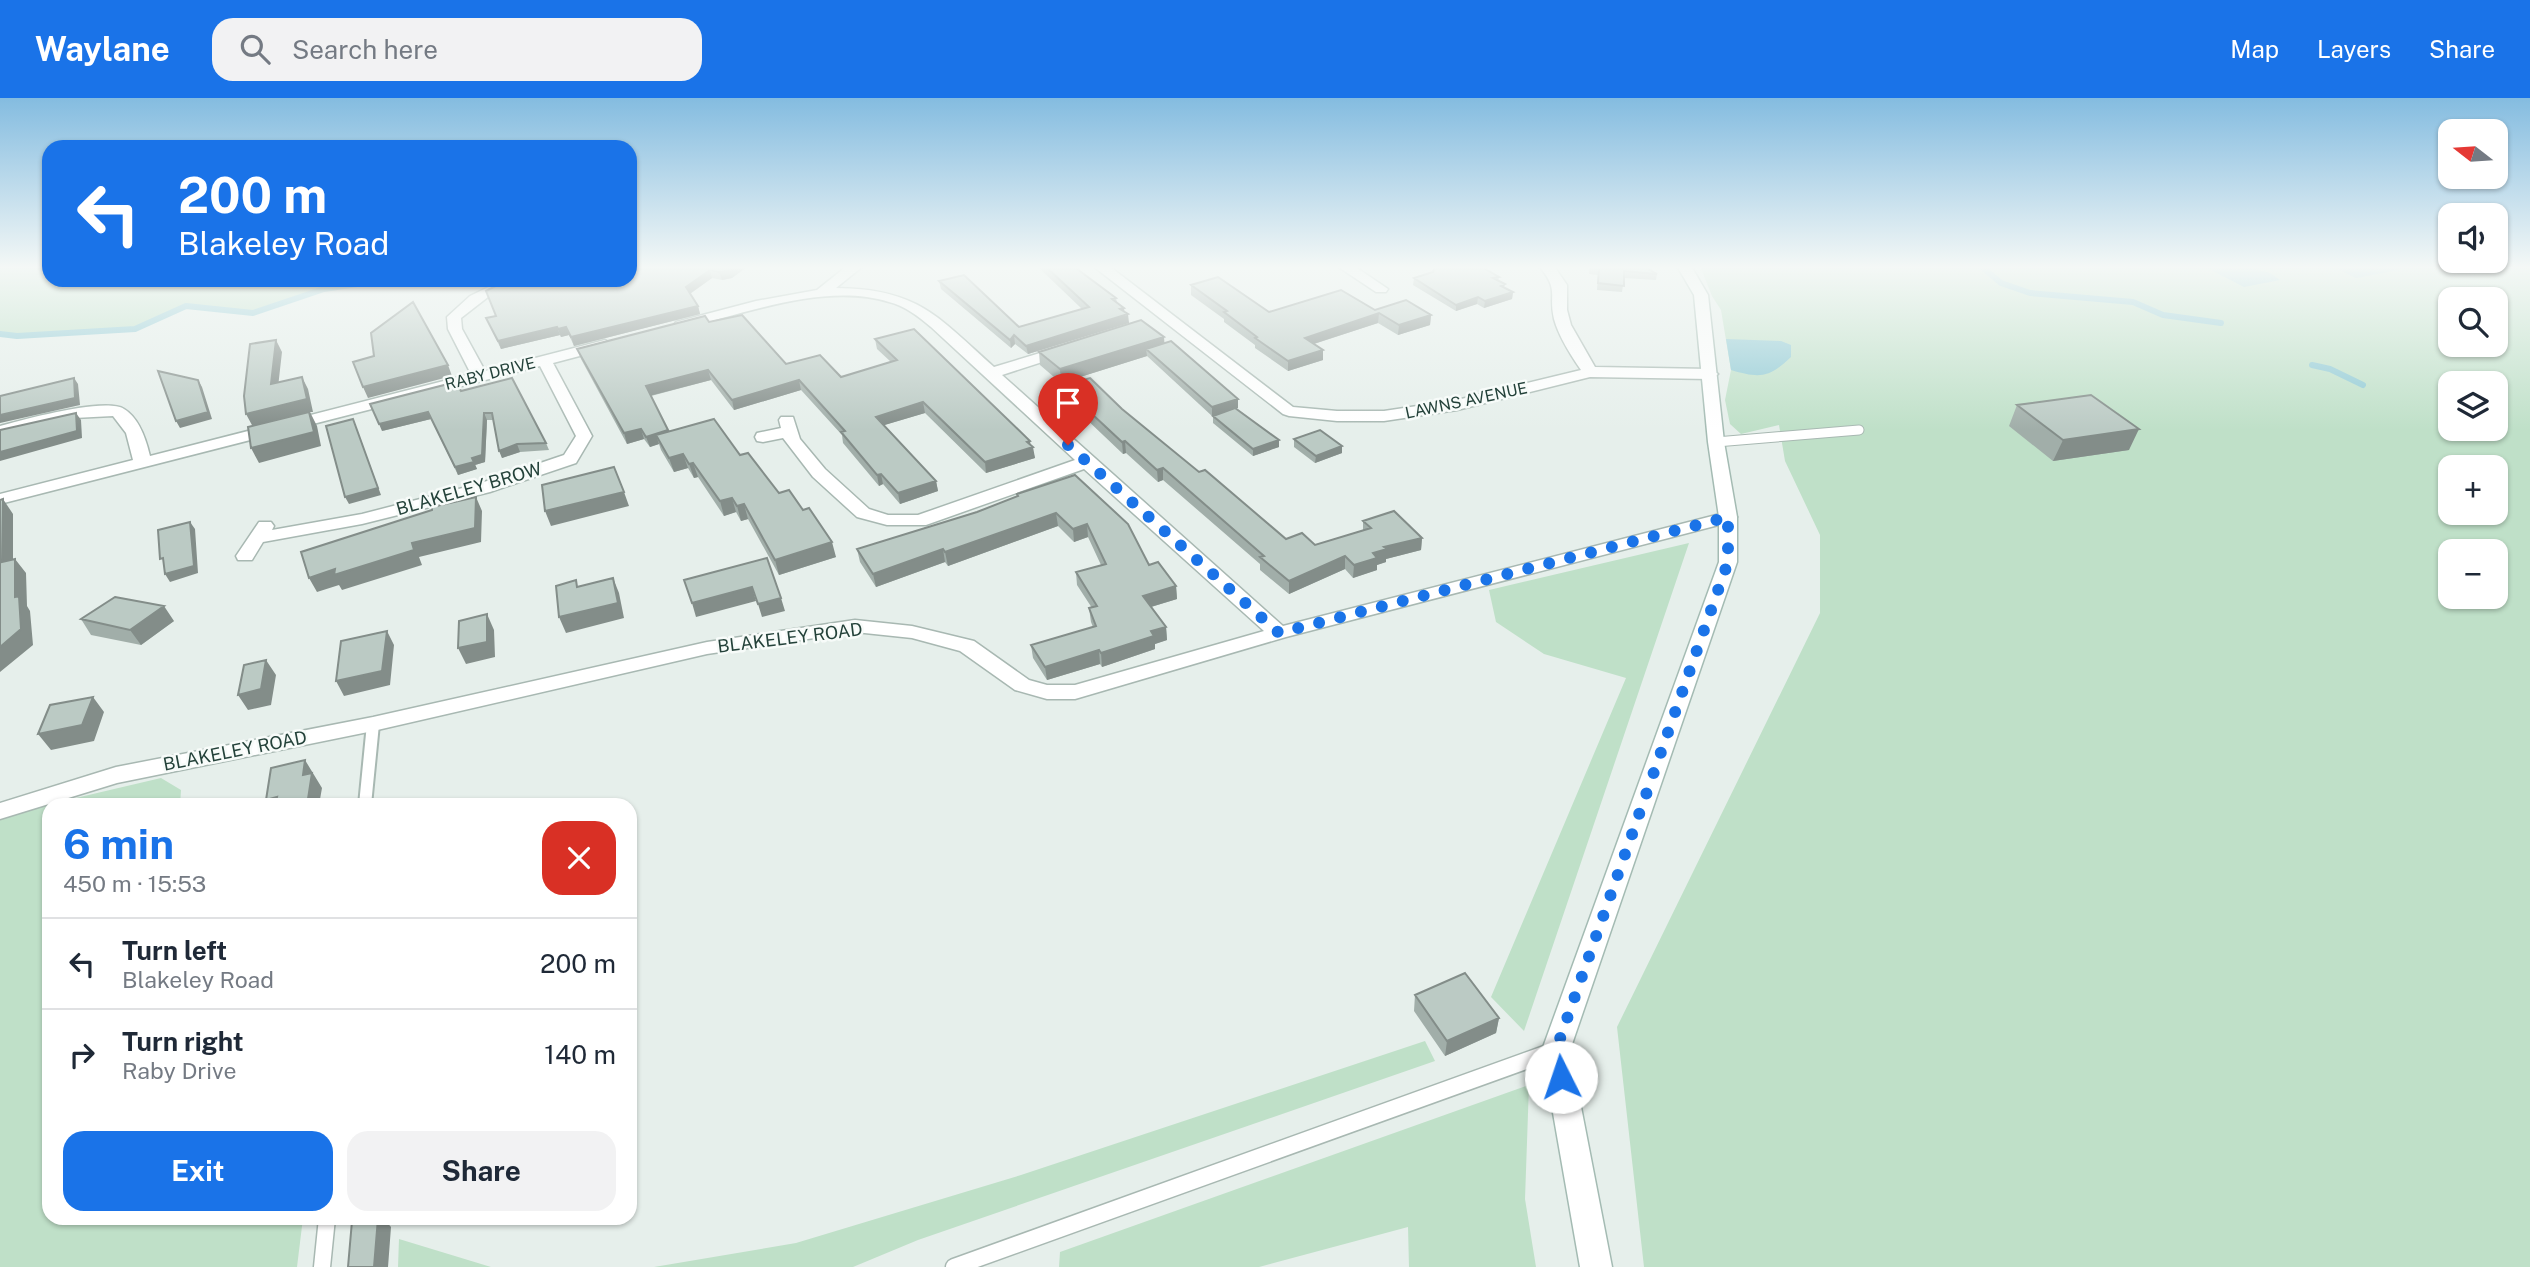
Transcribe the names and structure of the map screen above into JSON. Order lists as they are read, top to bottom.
{
  "streets": {
    "street": [
      "RABY DRIVE",
      "LAWNS AVENUE",
      "BLAKELEY BROW",
      "BLAKELEY ROAD"
    ]
  },
  "crossings": [
    ["RABY DRIVE", "BLAKELEY BROW"]
  ],
  "north": "left",
  "page": {
    "header": "Waylane",
    "search": "Search here",
    "nav": ["Map", "Layers", "Share"],
    "map_buttons": ["+", "−"],
    "turn": ["200 m", "Blakeley Road"],
    "heading": ["6 min", "450 m · 15:53"],
    "list": [
      {
        "name": "Turn left",
        "note": "Blakeley Road",
        "value": "200 m"
      },
      {
        "name": "Turn right",
        "note": "Raby Drive",
        "value": "140 m"
      }
    ],
    "buttons": ["Exit", "Share"]
  }
}
